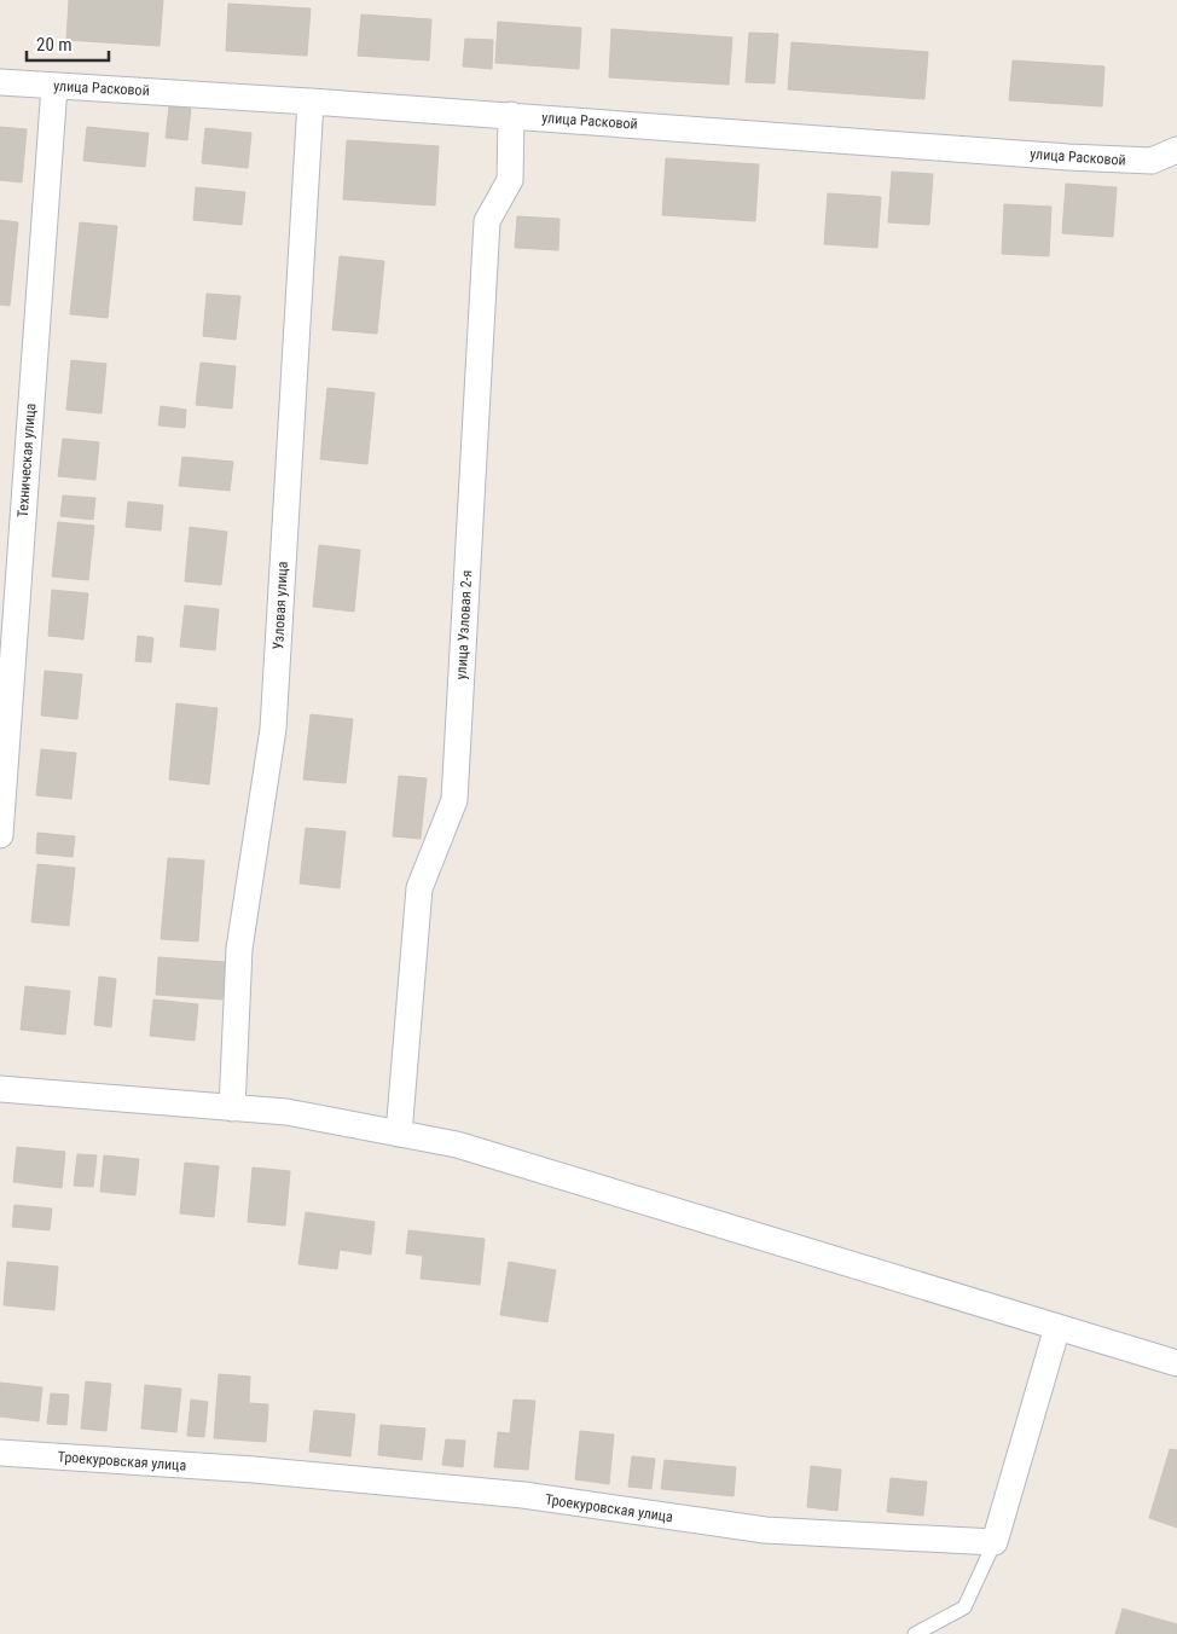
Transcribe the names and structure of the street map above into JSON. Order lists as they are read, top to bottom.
{
  "streets": {
    "street": [
      "улица Расковой",
      "Техническая улица",
      "Узловая улица",
      "улица Узловая 2-я",
      "Троекуровская улица"
    ]
  },
  "crossings": [
    ["улица Расковой", "Техническая улица"],
    ["улица Расковой", "Узловая улица"],
    ["улица Расковой", "улица Узловая 2-я"]
  ],
  "scale_bar": "20 m"
}
